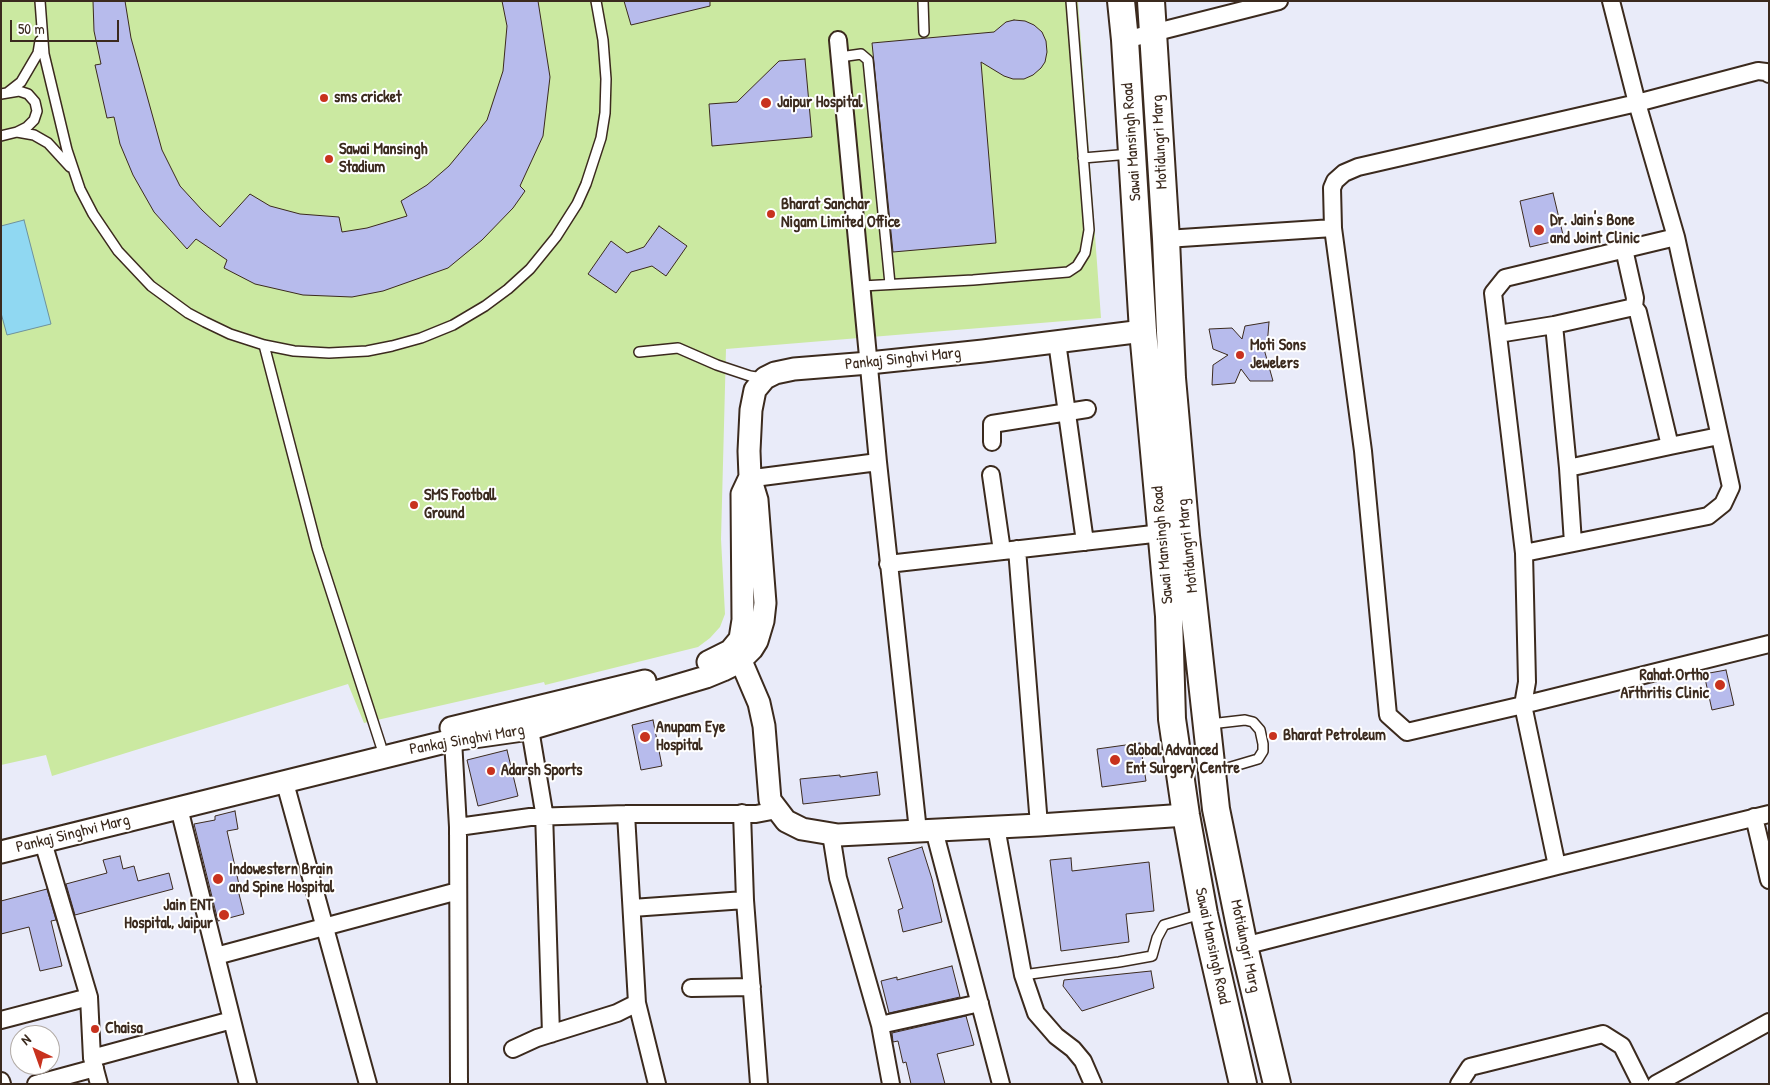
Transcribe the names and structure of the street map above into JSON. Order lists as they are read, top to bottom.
{
  "streets": {
    "main road": ["Sawai Mansingh Road", "Motidungri Marg"],
    "street": ["Pankaj Singhvi Marg"]
  },
  "crossings": [
    ["Sawai Mansingh Road", "Pankaj Singhvi Marg"]
  ],
  "places": [
    "sms cricket",
    "Jaipur Hospital",
    "Sawai Mansingh Stadium",
    "Bharat Sanchar Nigam Limited Office",
    "Dr. Jain's Bone and Joint Clinic",
    "Moti Sons Jewelers",
    "SMS Football Ground",
    "Rahat Ortho Arthritis Clinic",
    "Bharat Petroleum",
    "Anupam Eye Hospital",
    "Global Advanced Ent Surgery Centre",
    "Adarsh Sports",
    "Indowestern Brain and Spine Hospital",
    "Jain ENT Hospital, Jaipur",
    "Chaisa"
  ],
  "scale_bar": "50 m",
  "north": "top left"
}
